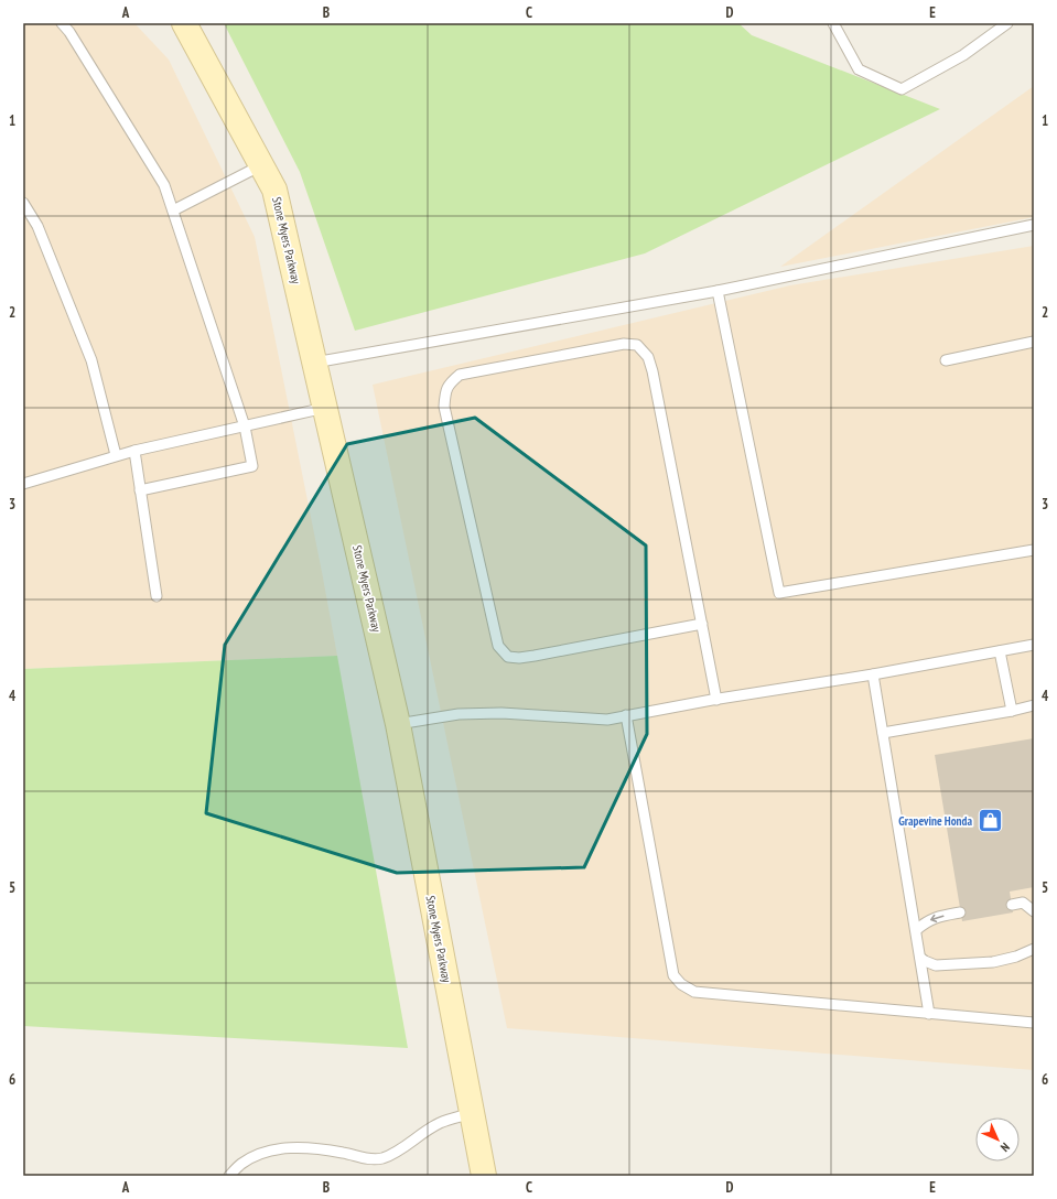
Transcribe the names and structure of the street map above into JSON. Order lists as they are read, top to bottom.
{
  "streets": {
    "street": ["Stone Myers Parkway"]
  },
  "places": {
    "shop": ["Grapevine Honda"]
  },
  "north": "bottom right",
  "grid": {
    "columns": [
      "A",
      "B",
      "C",
      "D",
      "E"
    ],
    "rows": [
      "1",
      "2",
      "3",
      "4",
      "5",
      "6"
    ]
  }
}
